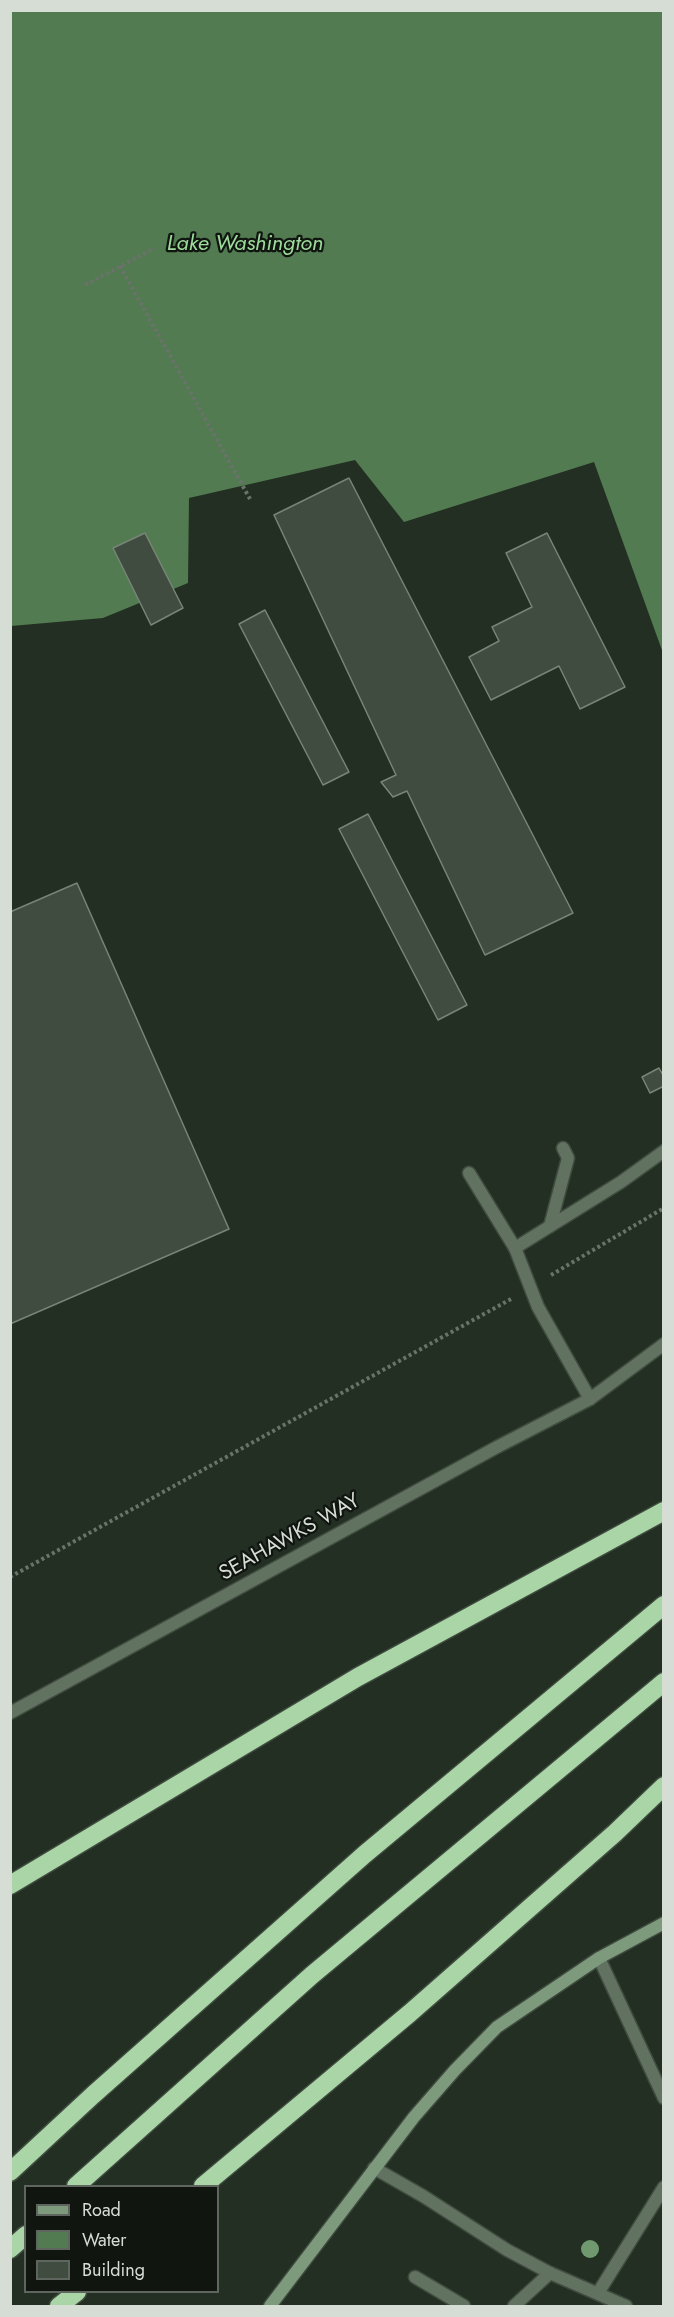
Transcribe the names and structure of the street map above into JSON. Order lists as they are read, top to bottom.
{
  "streets": {
    "street": ["SEAHAWKS WAY"]
  },
  "water": ["Lake Washington"],
  "legend": ["Road", "Water", "Building"]
}
